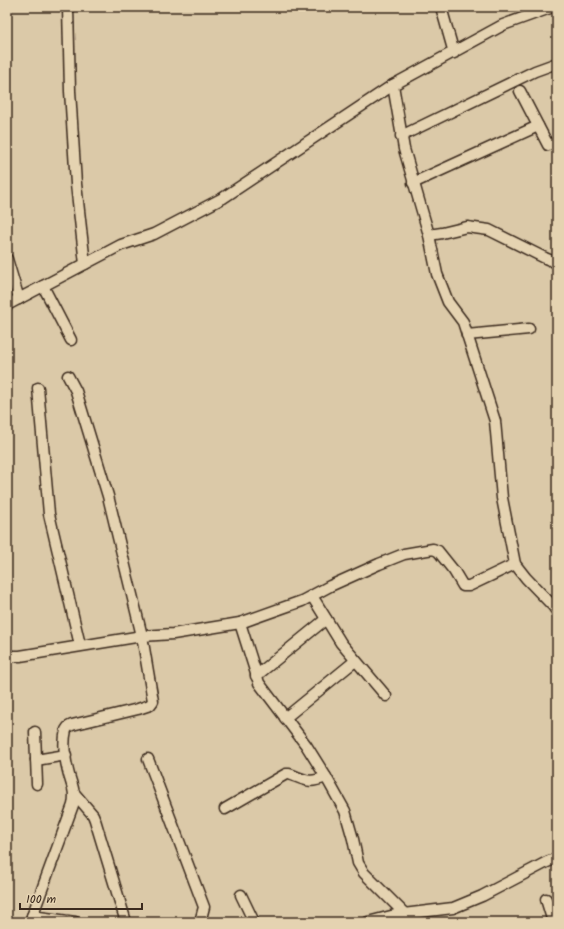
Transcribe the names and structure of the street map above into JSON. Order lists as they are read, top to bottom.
{
  "scale_bar": "100 m"
}
